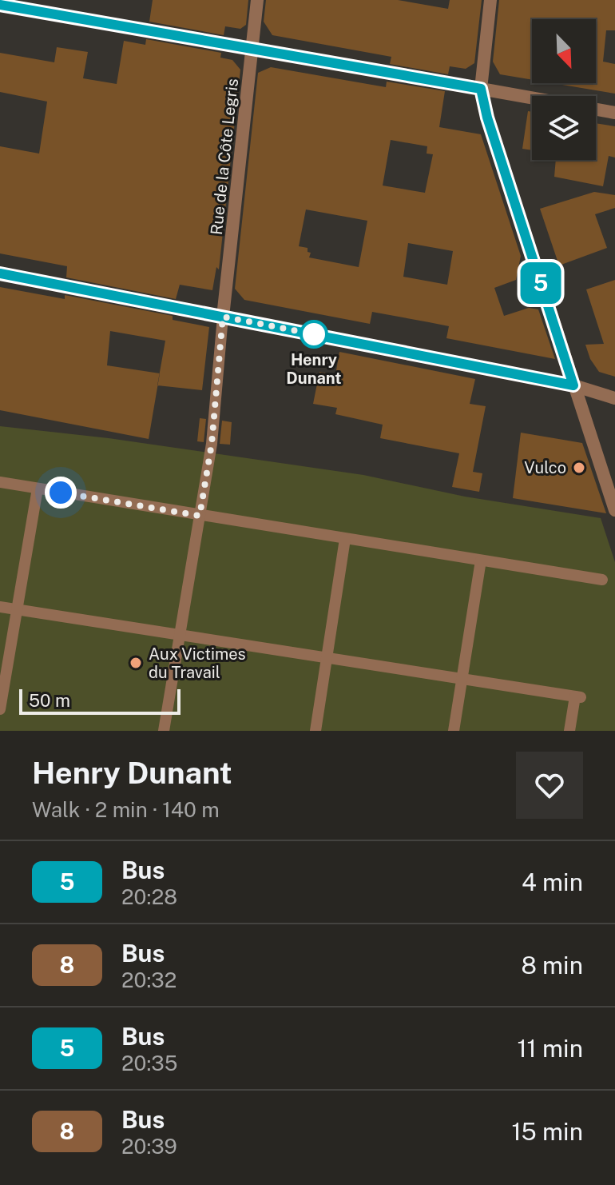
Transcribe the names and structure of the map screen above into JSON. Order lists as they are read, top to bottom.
{
  "streets": {
    "street": ["Rue de la Côte Legris"]
  },
  "places": ["Henry Dunant", "Vulco", "Aux Victimes du Travail"],
  "lines": ["bus line 5"],
  "scale_bar": "50 m",
  "north": "bottom right",
  "page": {
    "on_map": "5",
    "scale": "50 m",
    "heading": ["Henry Dunant", "Walk · 2 min · 140 m"],
    "list": [
      {
        "mark": "5",
        "name": "Bus",
        "note": "20:28",
        "value": "4 min"
      },
      {
        "mark": "8",
        "name": "Bus",
        "note": "20:32",
        "value": "8 min"
      },
      {
        "mark": "5",
        "name": "Bus",
        "note": "20:35",
        "value": "11 min"
      },
      {
        "mark": "8",
        "name": "Bus",
        "note": "20:39",
        "value": "15 min"
      }
    ]
  }
}
